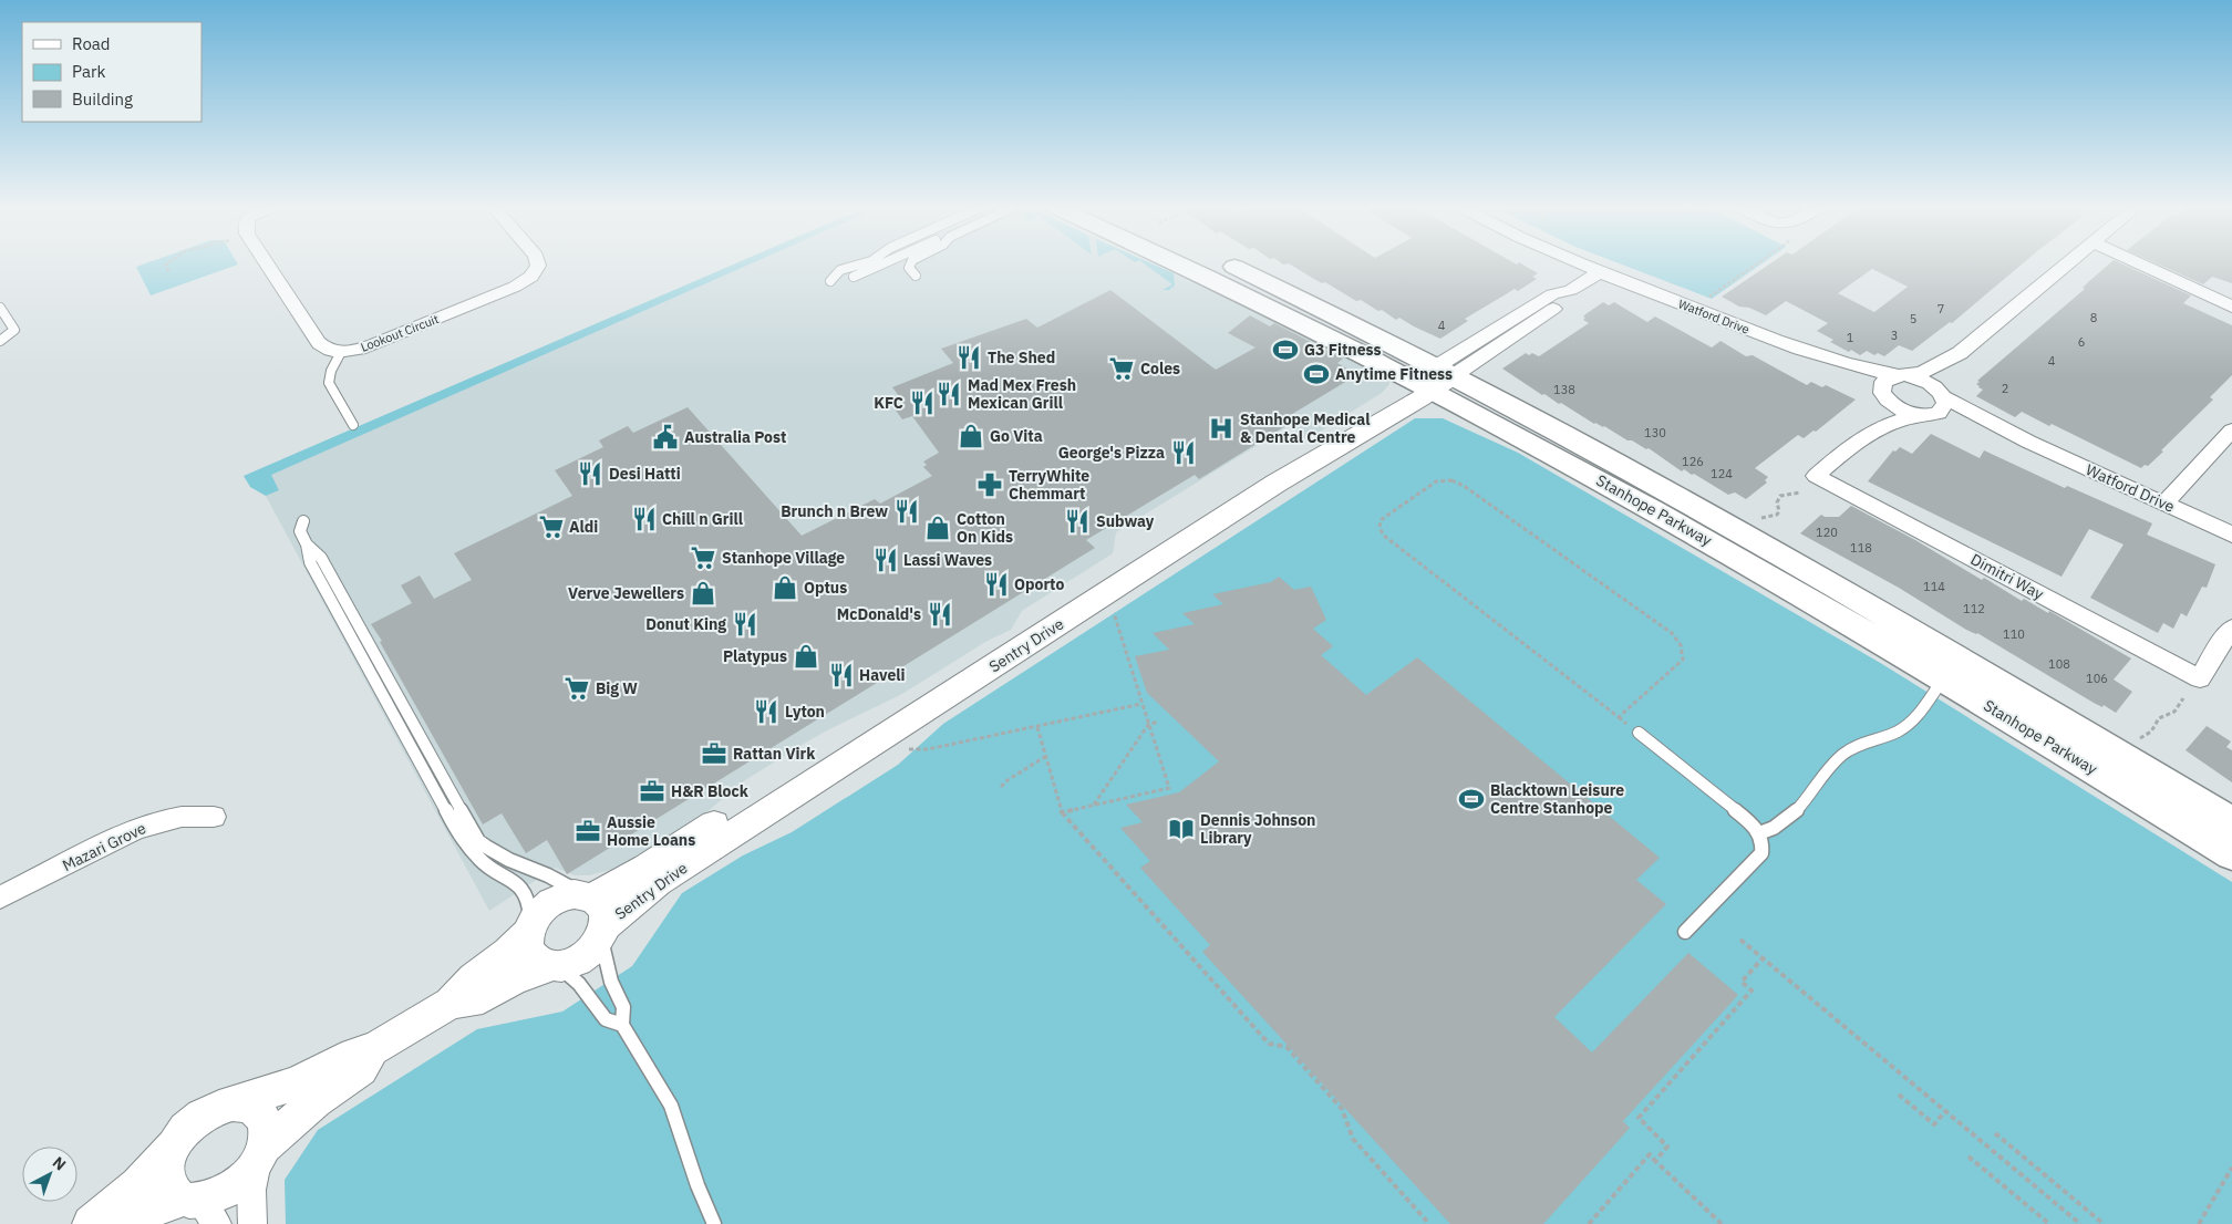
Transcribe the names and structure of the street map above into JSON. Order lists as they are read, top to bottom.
{
  "streets": {
    "main road": ["Stanhope Parkway"],
    "street": [
      "Watford Drive",
      "Lookout Circuit",
      "Dimitri Way",
      "Sentry Drive",
      "Mazari Grove"
    ]
  },
  "crossings": [
    ["Stanhope Parkway", "Sentry Drive"]
  ],
  "places": {
    "sports": ["G3 Fitness", "Anytime Fitness", "Blacktown Leisure Centre Stanhope"],
    "restaurant": [
      "The Shed",
      "Mad Mex Fresh Mexican Grill",
      "KFC",
      "George's Pizza",
      "Desi Hatti",
      "Brunch n Brew",
      "Chill n Grill",
      "Subway",
      "Lassi Waves",
      "Oporto",
      "McDonald's",
      "Donut King",
      "Haveli",
      "Lyton"
    ],
    "supermarket": [
      "Coles",
      "Aldi",
      "Stanhope Village",
      "Big W"
    ],
    "hospital": ["Stanhope Medical & Dental Centre"],
    "shop": [
      "Go Vita",
      "Cotton On Kids",
      "Optus",
      "Verve Jewellers",
      "Platypus"
    ],
    "public building": ["Australia Post"],
    "pharmacy": ["TerryWhite Chemmart"],
    "office": ["Rattan Virk", "H&R Block", "Aussie Home Loans"],
    "library": ["Dennis Johnson Library"]
  },
  "house_numbers": [
    "7",
    "8",
    "5",
    "4",
    "3",
    "1",
    "6",
    "4",
    "2",
    "138",
    "130",
    "126",
    "124",
    "120",
    "118",
    "114",
    "112",
    "110",
    "108",
    "106"
  ],
  "legend": ["Road", "Park", "Building"],
  "north": "top right"
}
